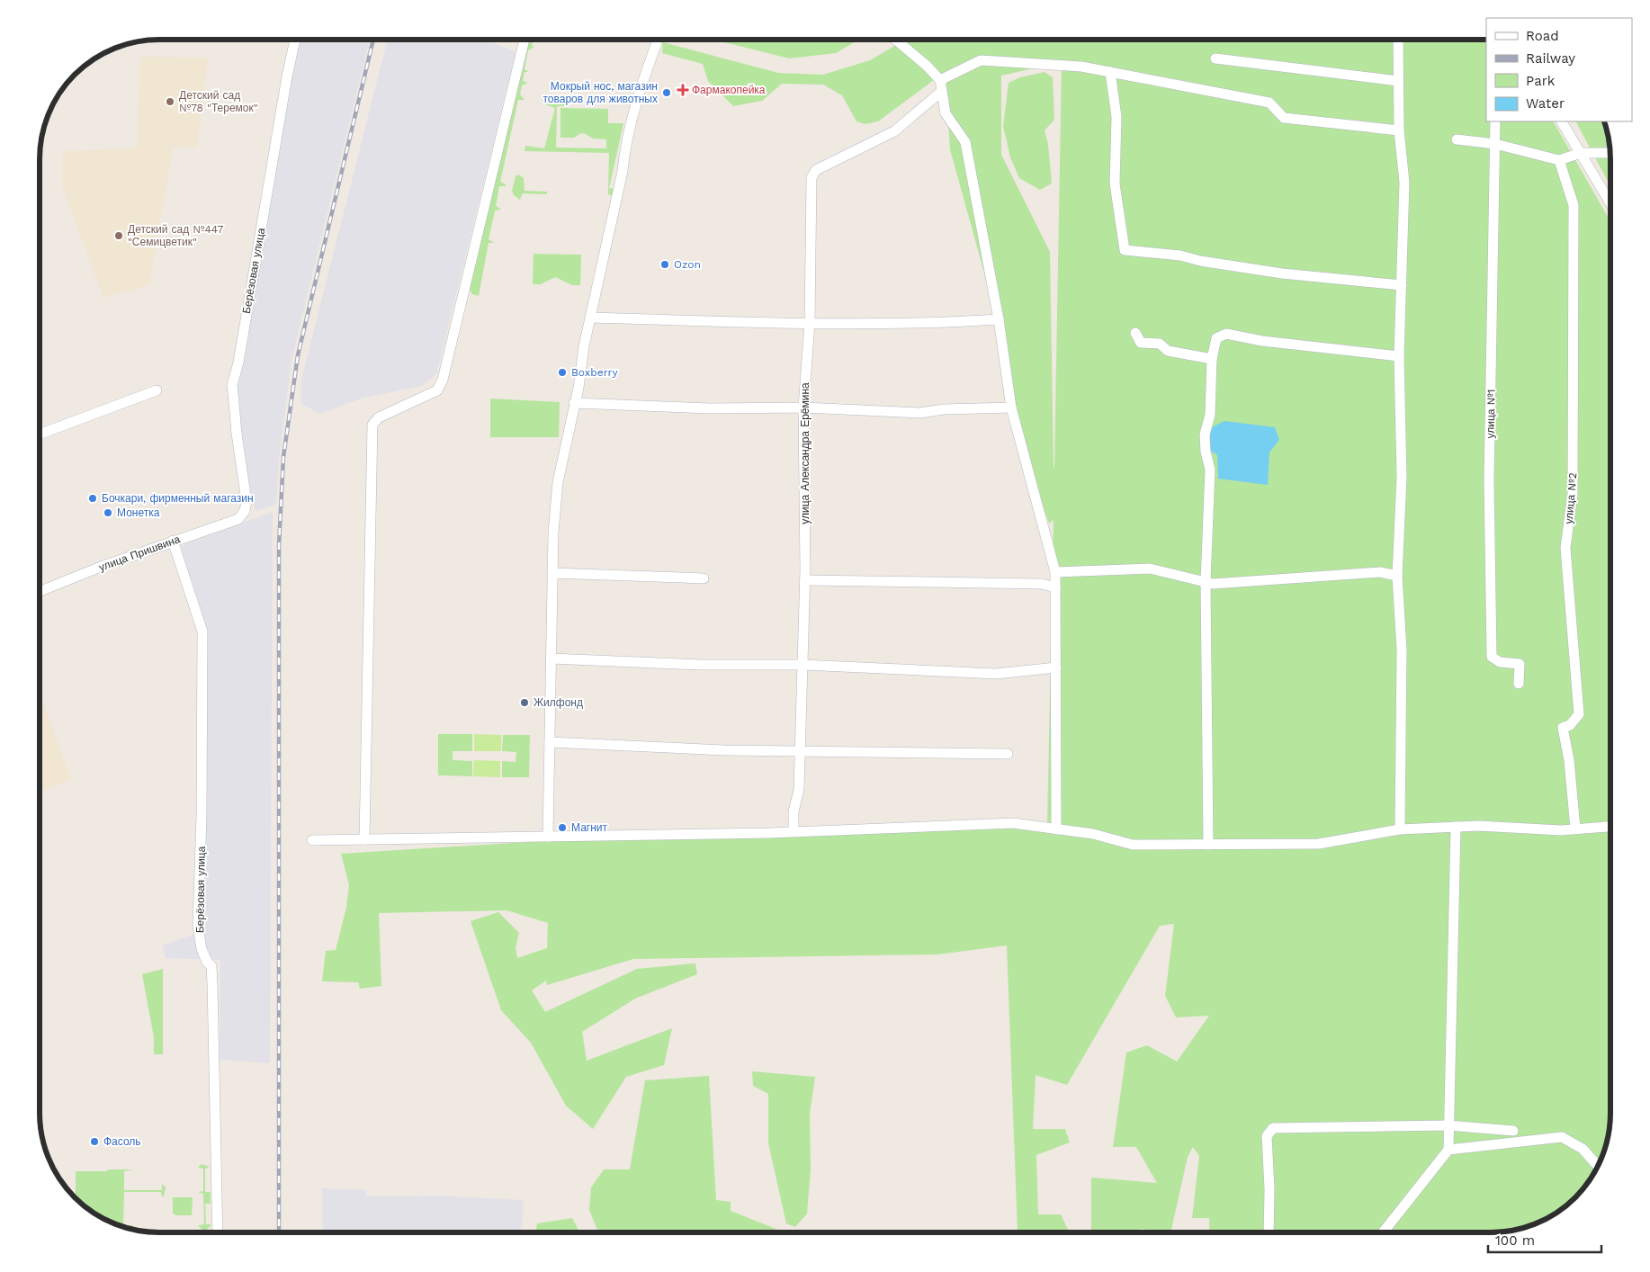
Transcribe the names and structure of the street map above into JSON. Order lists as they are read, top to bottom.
{
  "streets": {
    "street": [
      "Берёзовая улица",
      "улица №1",
      "улица Александра Ерёмина",
      "улица №2",
      "улица Пришвина"
    ]
  },
  "crossings": [
    ["Берёзовая улица", "улица Пришвина"]
  ],
  "places": {
    "health": ["Фармакопейка"],
    "other": [
      "Мокрый нос, магазин товаров для животных",
      "Детский сад №78 \"Теремок\"",
      "Детский сад №447 \"Семицветик\"",
      "Ozon",
      "Boxberry",
      "Бочкари, фирменный магазин",
      "Монетка",
      "Жилфонд",
      "Магнит",
      "Фасоль"
    ]
  },
  "legend": [
    "Road",
    "Railway",
    "Park",
    "Water"
  ],
  "scale_bar": "100 m"
}
